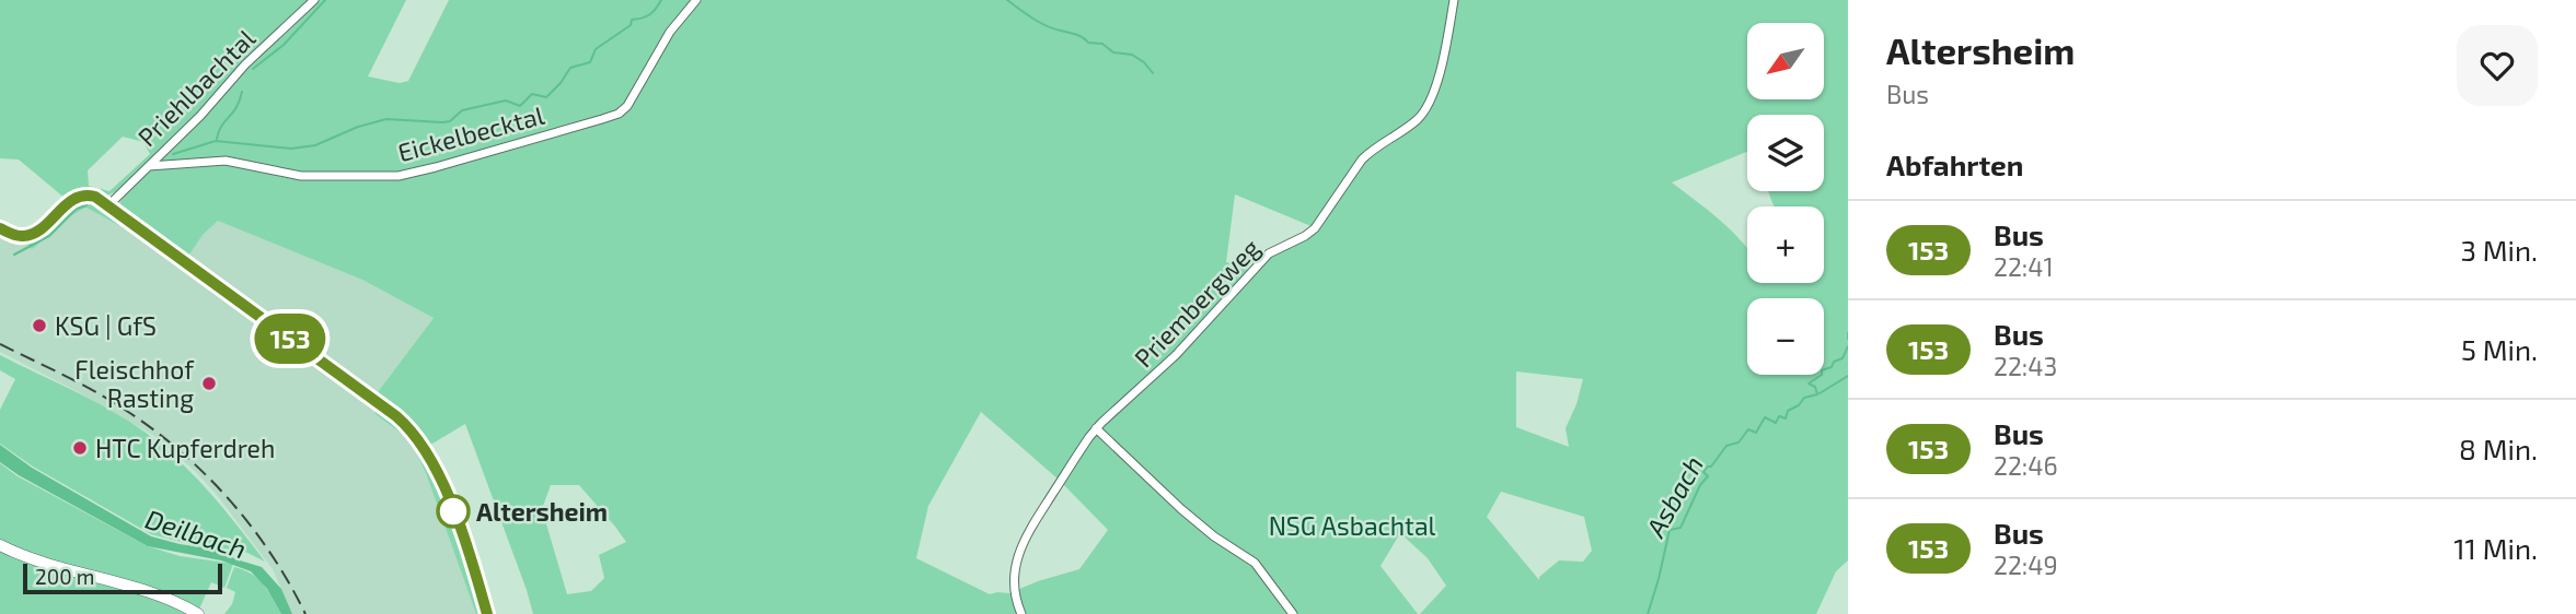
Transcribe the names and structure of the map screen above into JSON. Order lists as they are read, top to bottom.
{
  "streets": {
    "street": ["Priehlbachtal", "Eickelbecktal", "Priembergweg"]
  },
  "crossings": [
    ["Priehlbachtal", "Eickelbecktal"]
  ],
  "water": ["Asbach", "Deilbach"],
  "parks": ["NSG Asbachtal"],
  "places": [
    "KSG | GfS",
    "Fleischhof Rasting",
    "HTC Kupferdreh",
    "Altersheim"
  ],
  "lines": ["bus line 153"],
  "scale_bar": "200 m",
  "north": "bottom left",
  "page": {
    "on_map": "153",
    "heading": [
      ["Altersheim", "Bus"],
      "Abfahrten"
    ],
    "map_buttons": ["+", "−"],
    "list": [
      {
        "mark": "153",
        "name": "Bus",
        "note": "22:41",
        "value": "3 Min."
      },
      {
        "mark": "153",
        "name": "Bus",
        "note": "22:43",
        "value": "5 Min."
      },
      {
        "mark": "153",
        "name": "Bus",
        "note": "22:46",
        "value": "8 Min."
      },
      {
        "mark": "153",
        "name": "Bus",
        "note": "22:49",
        "value": "11 Min."
      }
    ],
    "scale": "200 m"
  }
}
